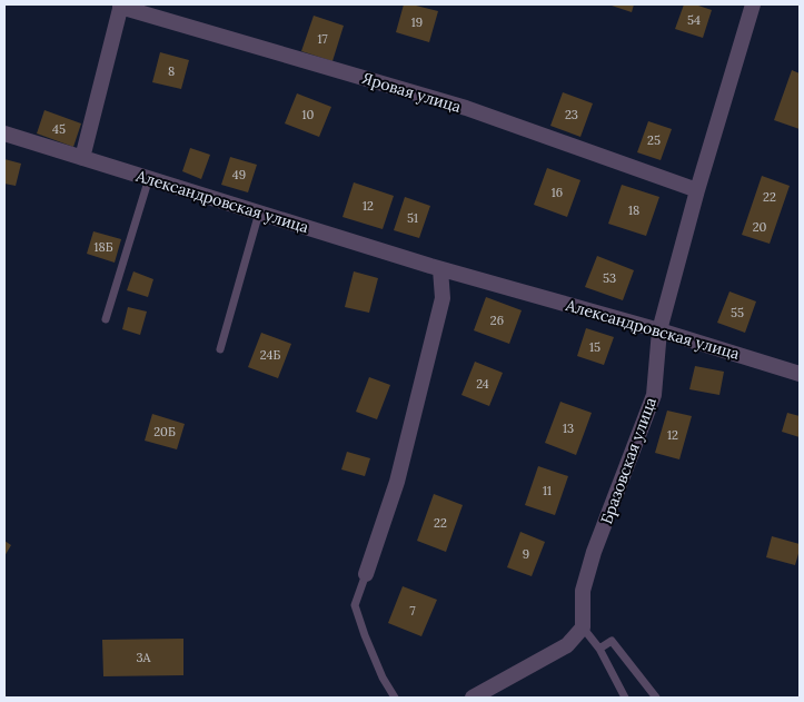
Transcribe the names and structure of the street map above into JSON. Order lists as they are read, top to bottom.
{
  "streets": {
    "street": ["Яровая улица", "Александровская улица", "Бразовская улица"]
  },
  "crossings": [
    ["Яровая улица", "Бразовская улица"],
    ["Александровская улица", "Бразовская улица"]
  ],
  "house_numbers": [
    "54",
    "19",
    "17",
    "8",
    "10",
    "23",
    "45",
    "25",
    "49",
    "16",
    "22",
    "12",
    "18",
    "51",
    "20",
    "18Б",
    "53",
    "55",
    "26",
    "15",
    "24Б",
    "24",
    "13",
    "20Б",
    "12",
    "11",
    "22",
    "9",
    "7",
    "3А"
  ]
}
